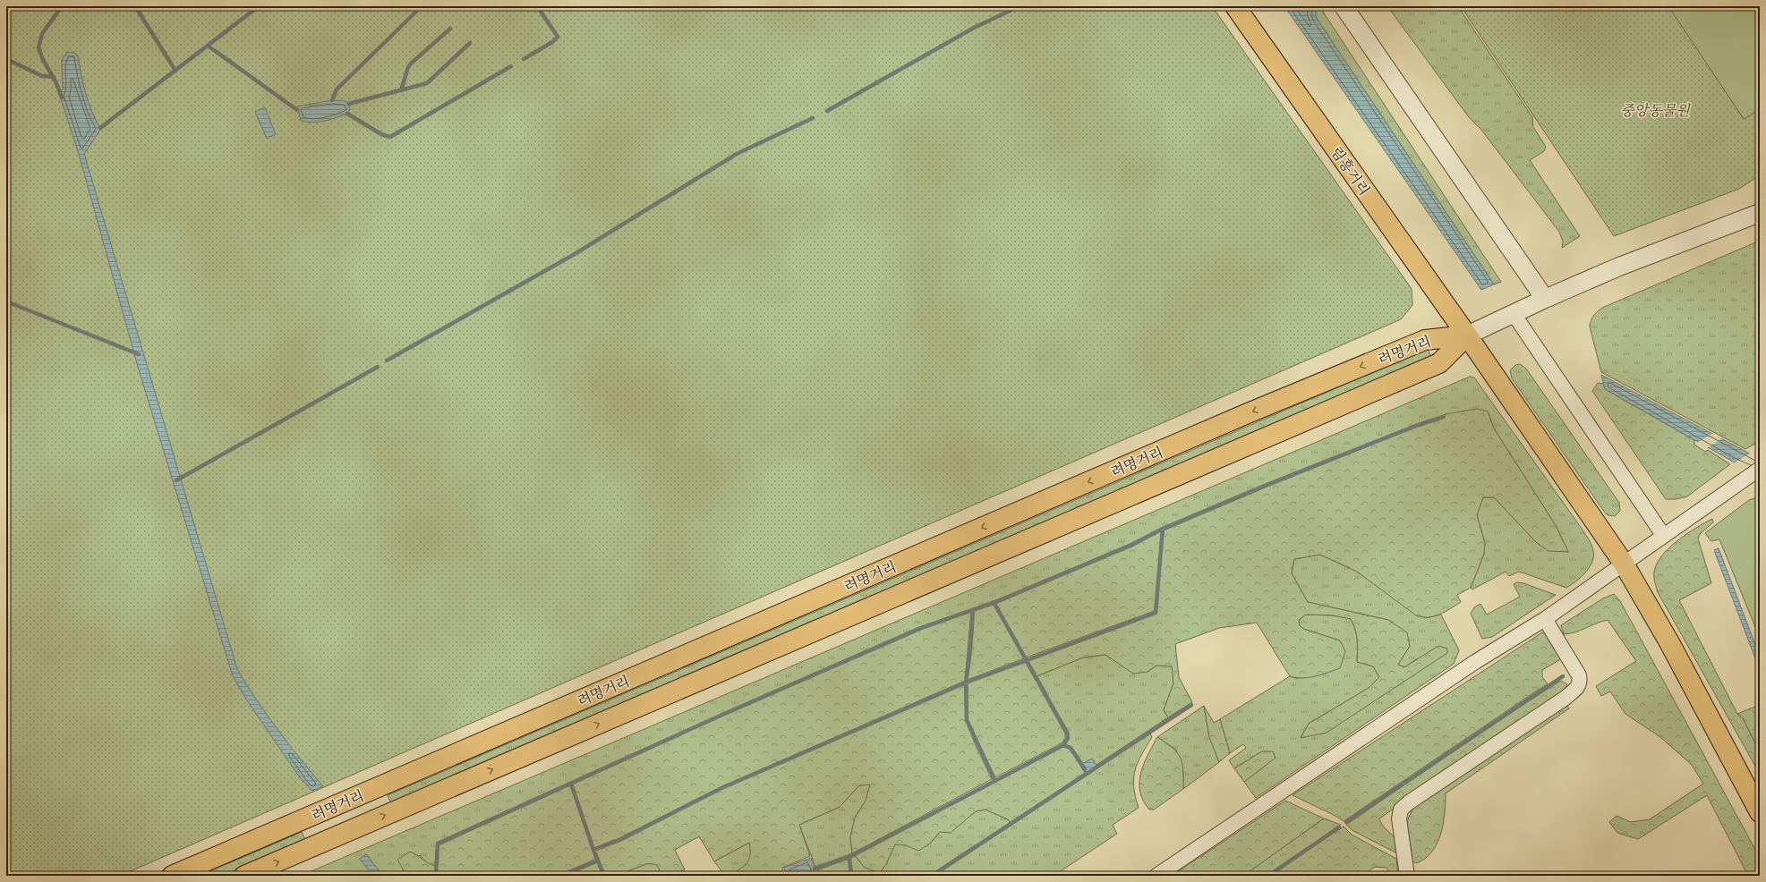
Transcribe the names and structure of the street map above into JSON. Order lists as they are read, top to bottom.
{
  "streets": {
    "main road": ["림흥거리", "려명거리"]
  },
  "crossings": [
    ["림흥거리", "려명거리"]
  ],
  "parks": ["중앙동물원"]
}
